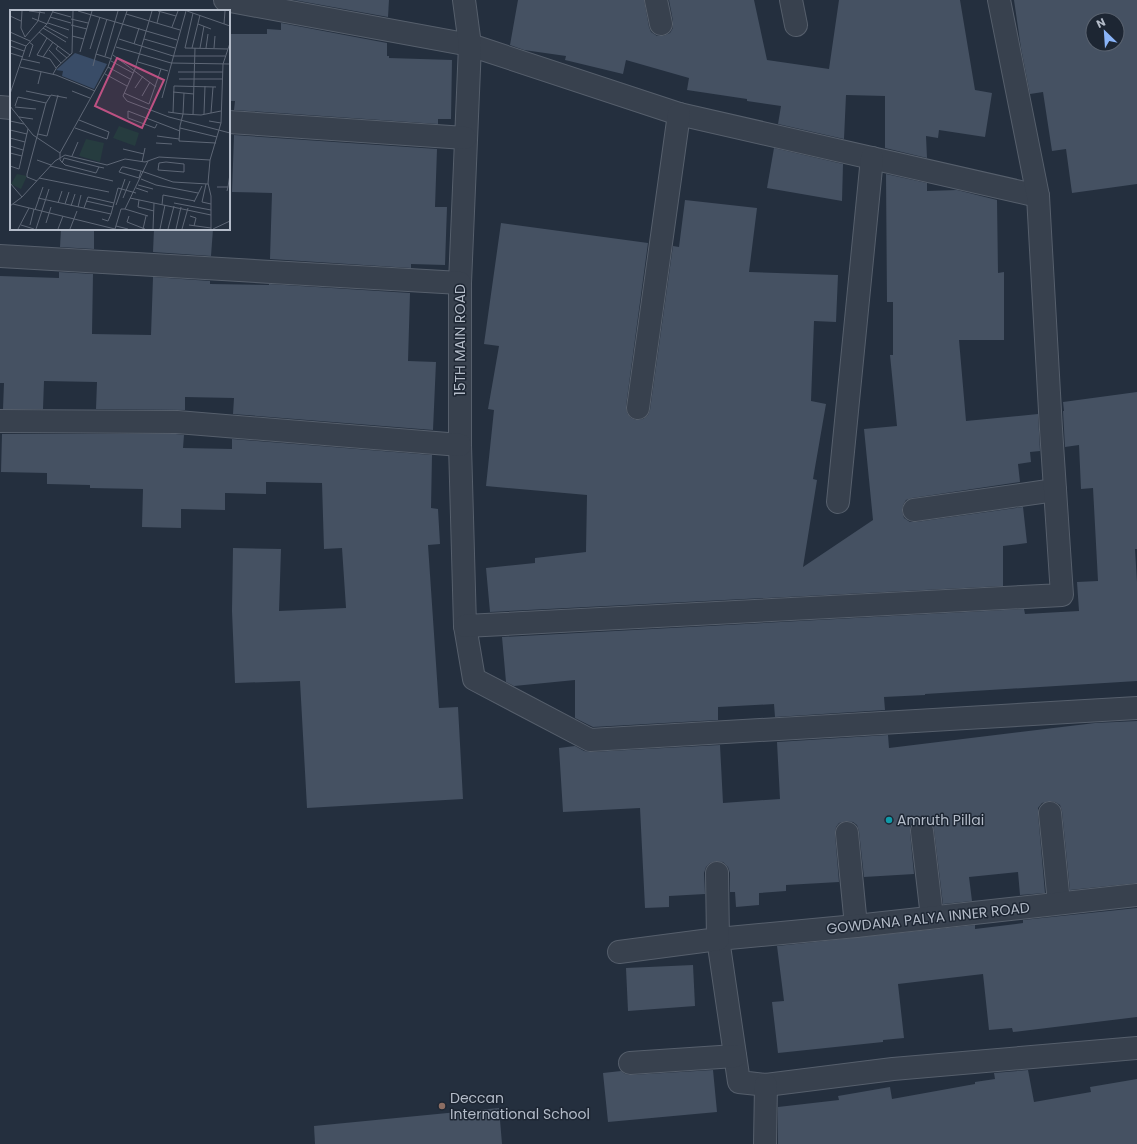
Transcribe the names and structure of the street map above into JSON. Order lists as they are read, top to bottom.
{
  "streets": {
    "street": ["15TH MAIN ROAD", "GOWDANA PALYA INNER ROAD"]
  },
  "places": ["Amruth Pillai", "Deccan International School"],
  "north": "top left"
}
